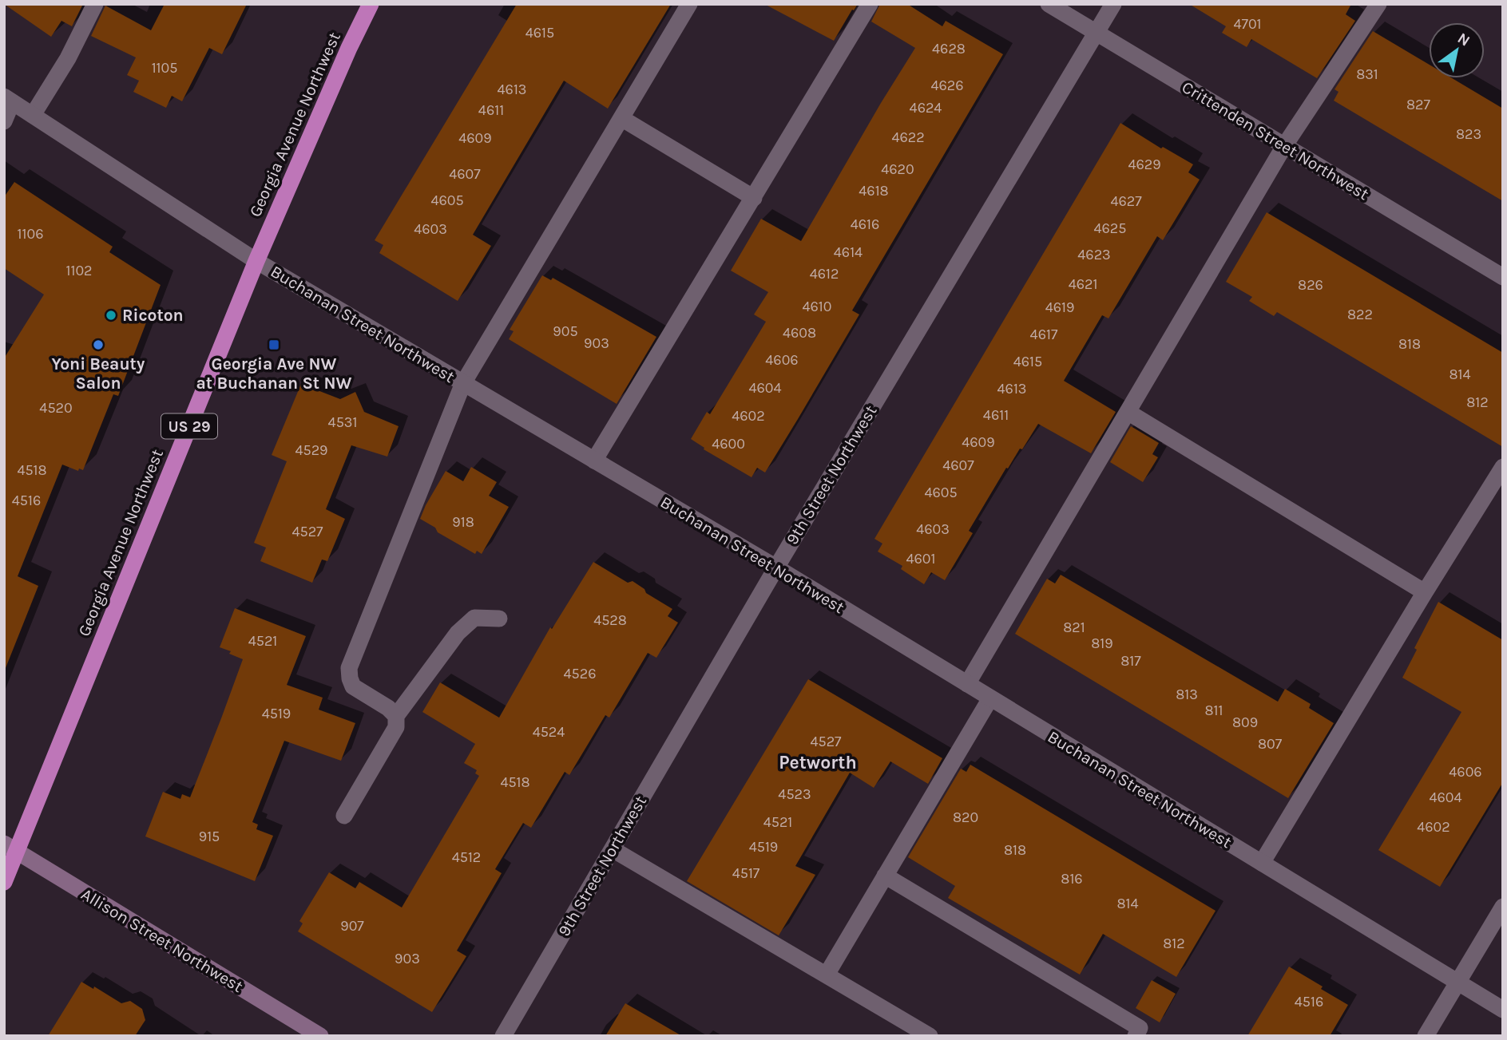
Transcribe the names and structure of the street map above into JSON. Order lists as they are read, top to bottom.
{
  "streets": {
    "highway": ["Georgia Avenue Northwest", "US 29"],
    "street": [
      "Crittenden Street Northwest",
      "Buchanan Street Northwest",
      "9th Street Northwest",
      "Allison Street Northwest"
    ]
  },
  "crossings": [
    ["Georgia Avenue Northwest", "Buchanan Street Northwest"],
    ["Georgia Avenue Northwest", "Allison Street Northwest"],
    ["Crittenden Street Northwest", "9th Street Northwest"],
    ["Buchanan Street Northwest", "9th Street Northwest"]
  ],
  "districts": ["Petworth"],
  "places": {
    "other": ["Ricoton", "Yoni Beauty Salon"],
    "transit": ["Georgia Ave NW at Buchanan St NW"]
  },
  "house_numbers": [
    "4701",
    "4615",
    "4628",
    "1105",
    "831",
    "4626",
    "4613",
    "827",
    "4624",
    "4611",
    "823",
    "4622",
    "4609",
    "4629",
    "4620",
    "4607",
    "4618",
    "4605",
    "4627",
    "4616",
    "4625",
    "4603",
    "1106",
    "4614",
    "4623",
    "1102",
    "4612",
    "4621",
    "826",
    "4610",
    "4619",
    "822",
    "905",
    "4608",
    "4617",
    "903",
    "818",
    "4606",
    "4615",
    "814",
    "4604",
    "4613",
    "812",
    "4520",
    "4611",
    "4602",
    "4531",
    "4609",
    "4600",
    "4529",
    "4607",
    "4518",
    "4605",
    "4516",
    "918",
    "4603",
    "4527",
    "4601",
    "4528",
    "821",
    "4521",
    "819",
    "817",
    "4526",
    "813",
    "811",
    "4519",
    "809",
    "4524",
    "4527",
    "807",
    "4606",
    "4518",
    "4523",
    "4604",
    "820",
    "4521",
    "4602",
    "915",
    "4519",
    "818",
    "4512",
    "4517",
    "816",
    "814",
    "907",
    "812",
    "903",
    "4516"
  ],
  "north": "top right"
}
